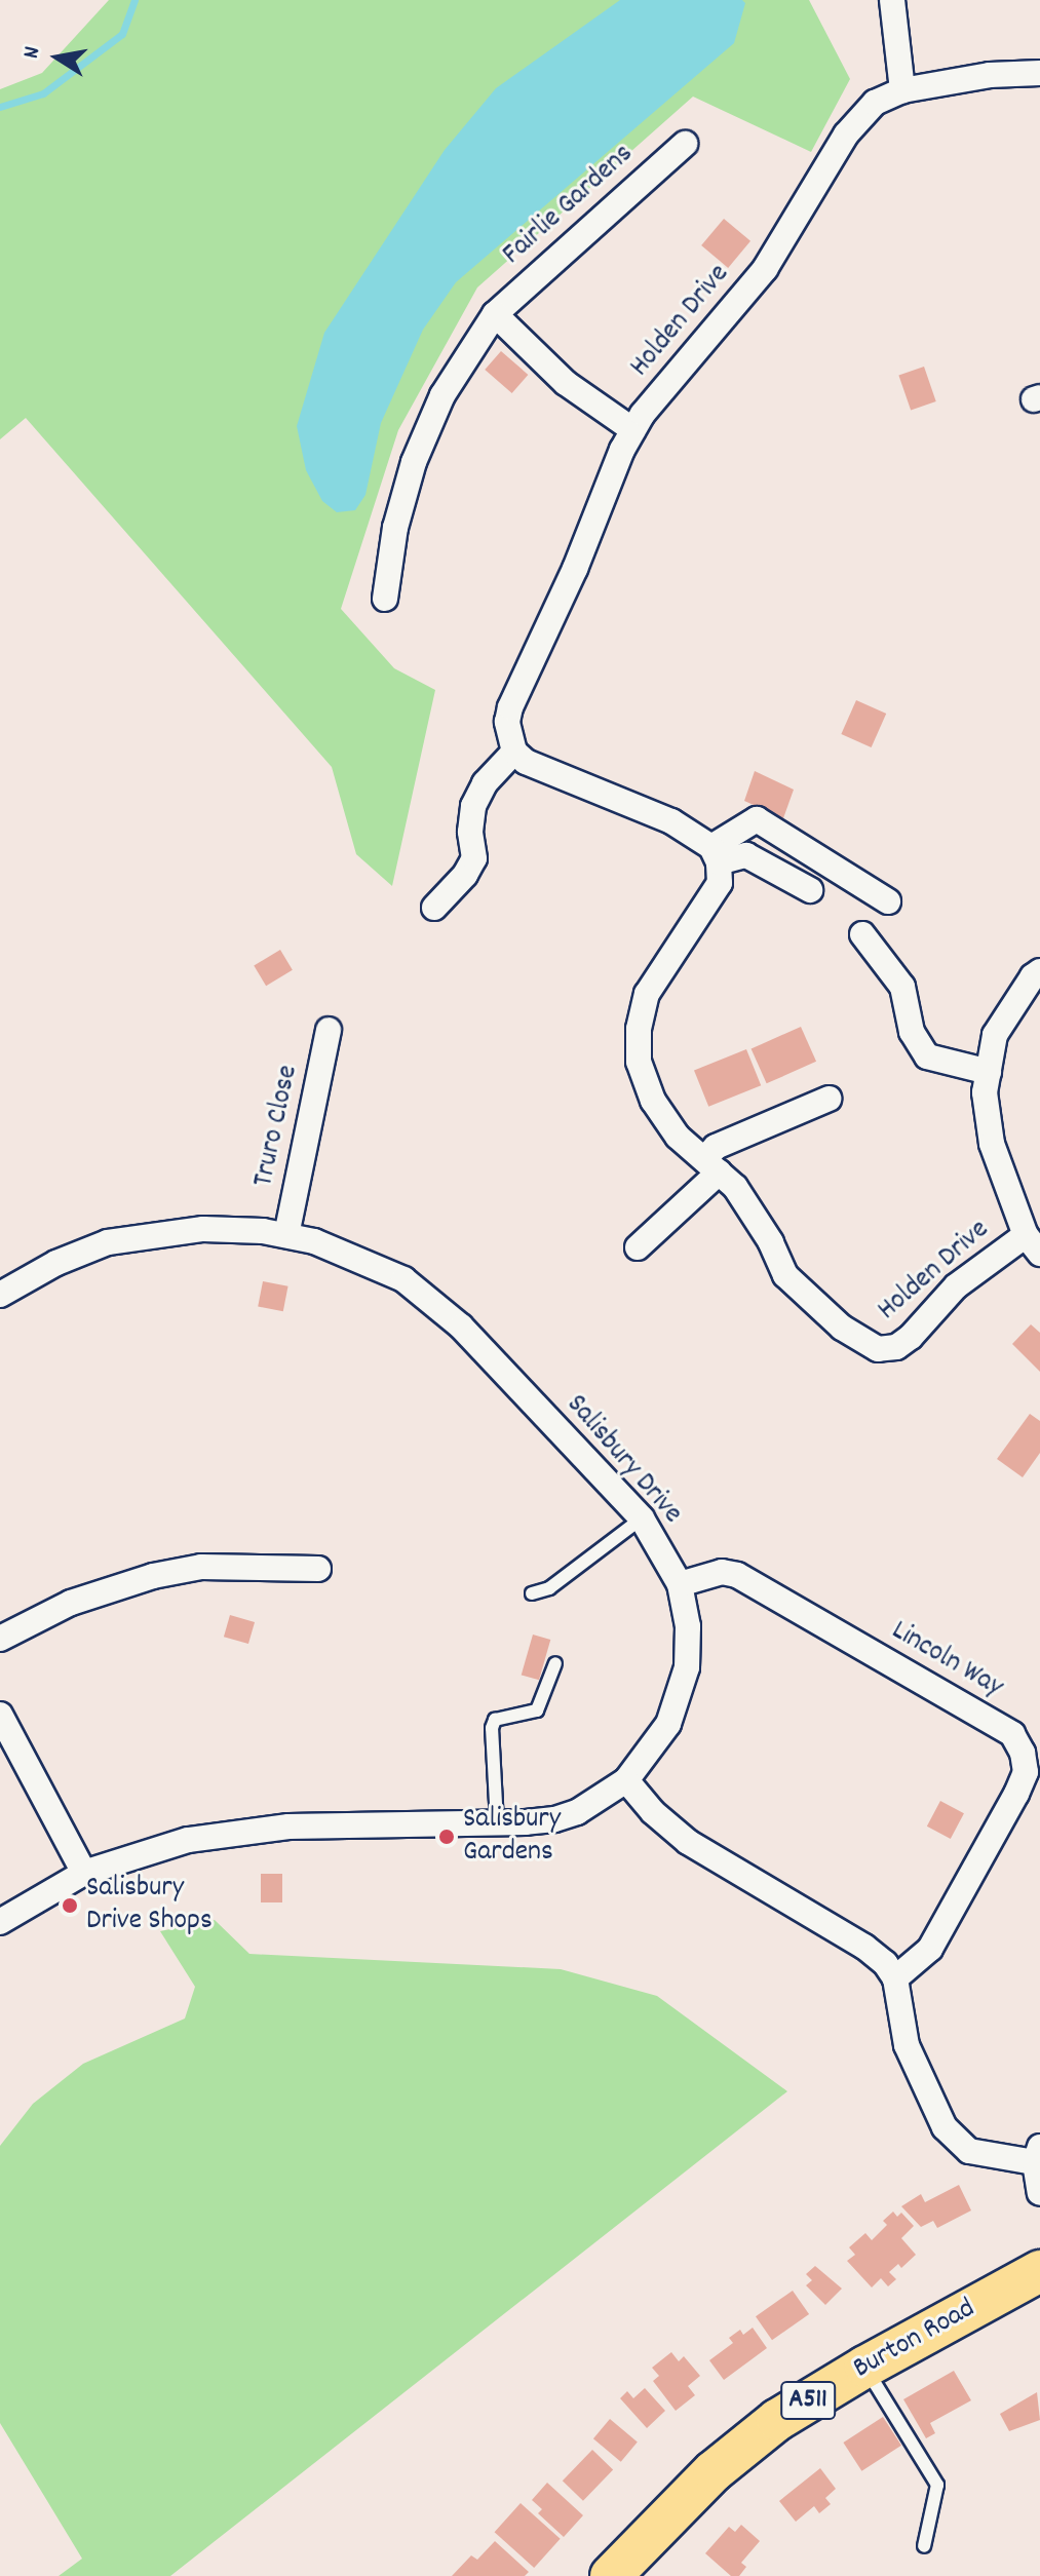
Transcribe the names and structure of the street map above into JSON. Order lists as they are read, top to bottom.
{
  "streets": {
    "highway": ["Burton Road", "A511"],
    "street": [
      "Fairlie Gardens",
      "Holden Drive",
      "Truro Close",
      "Salisbury Drive",
      "Lincoln Way"
    ]
  },
  "crossings": [
    ["Truro Close", "Salisbury Drive"],
    ["Salisbury Drive", "Lincoln Way"]
  ],
  "places": ["Salisbury Gardens", "Salisbury Drive Shops"],
  "north": "left"
}
